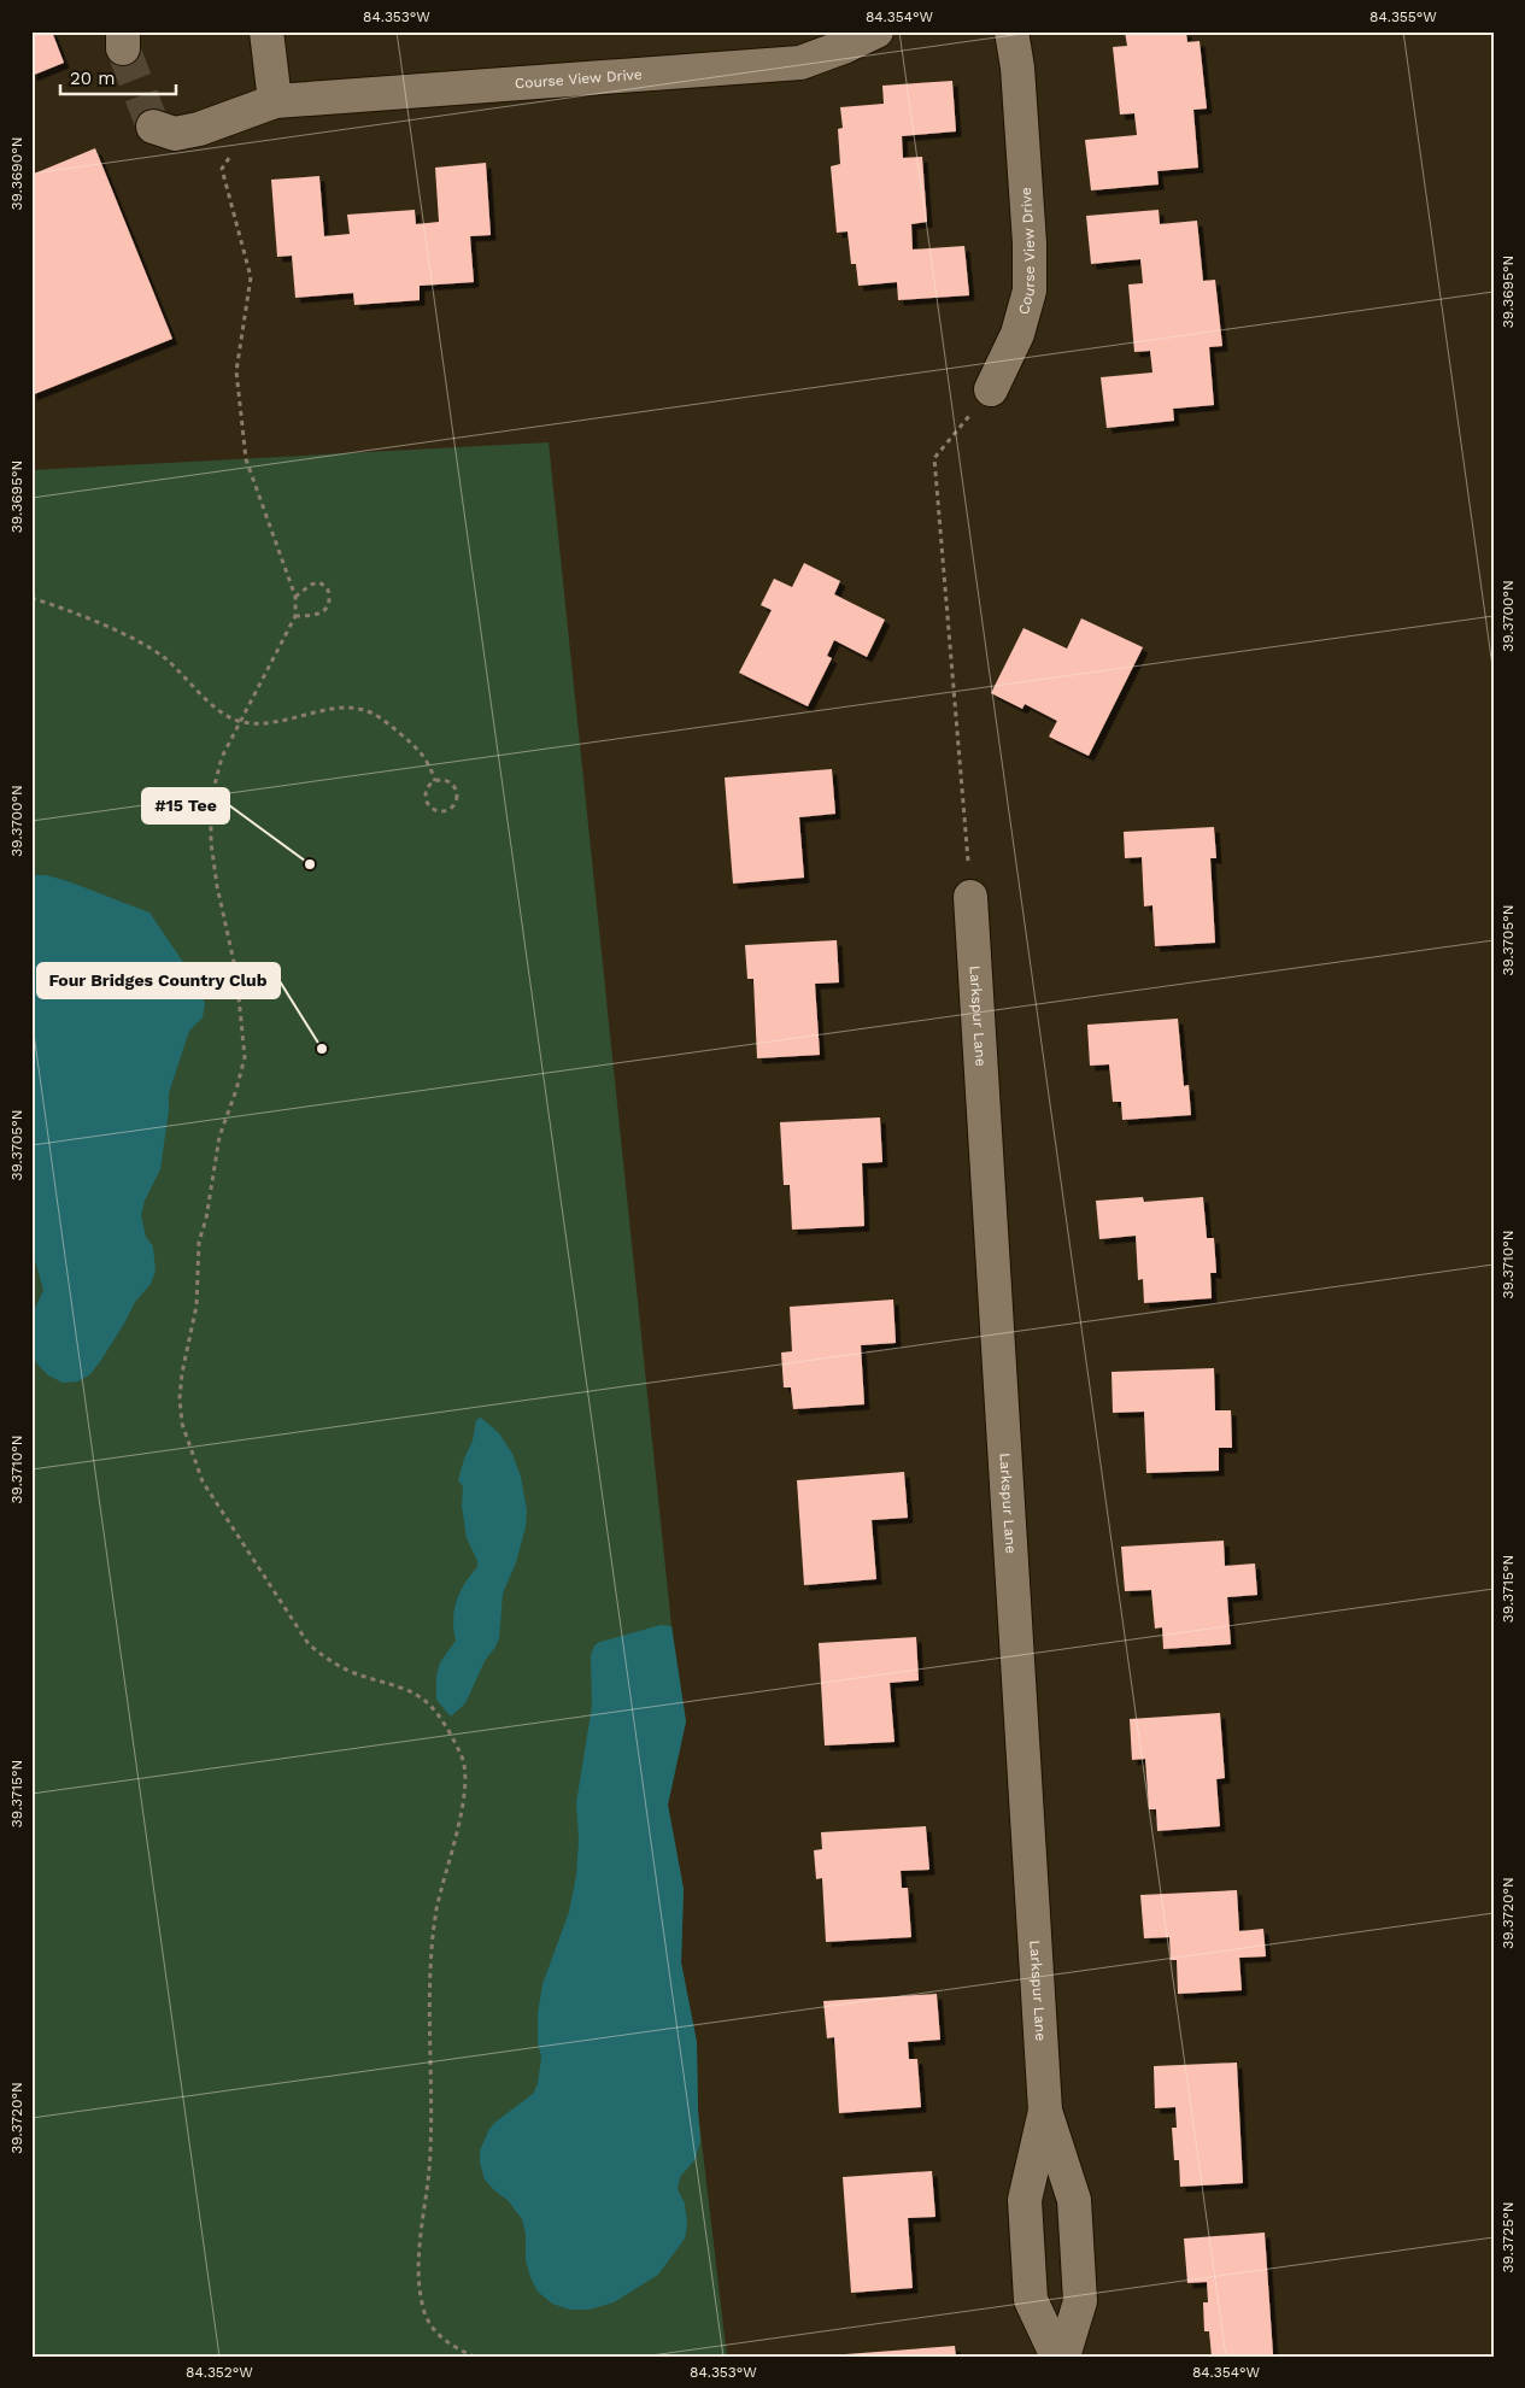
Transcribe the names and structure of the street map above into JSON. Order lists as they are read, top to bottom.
{
  "streets": {
    "street": ["Course View Drive", "Larkspur Lane"]
  },
  "places": ["#15 Tee", "Four Bridges Country Club"],
  "scale_bar": "20 m",
  "coordinates": [
    "84.353°W",
    "84.354°W",
    "84.355°W",
    "39.3690°N",
    "39.3695°N",
    "39.3700°N",
    "39.3705°N",
    "39.3710°N",
    "39.3715°N",
    "39.3720°N",
    "39.3725°N",
    "84.352°W"
  ]
}
